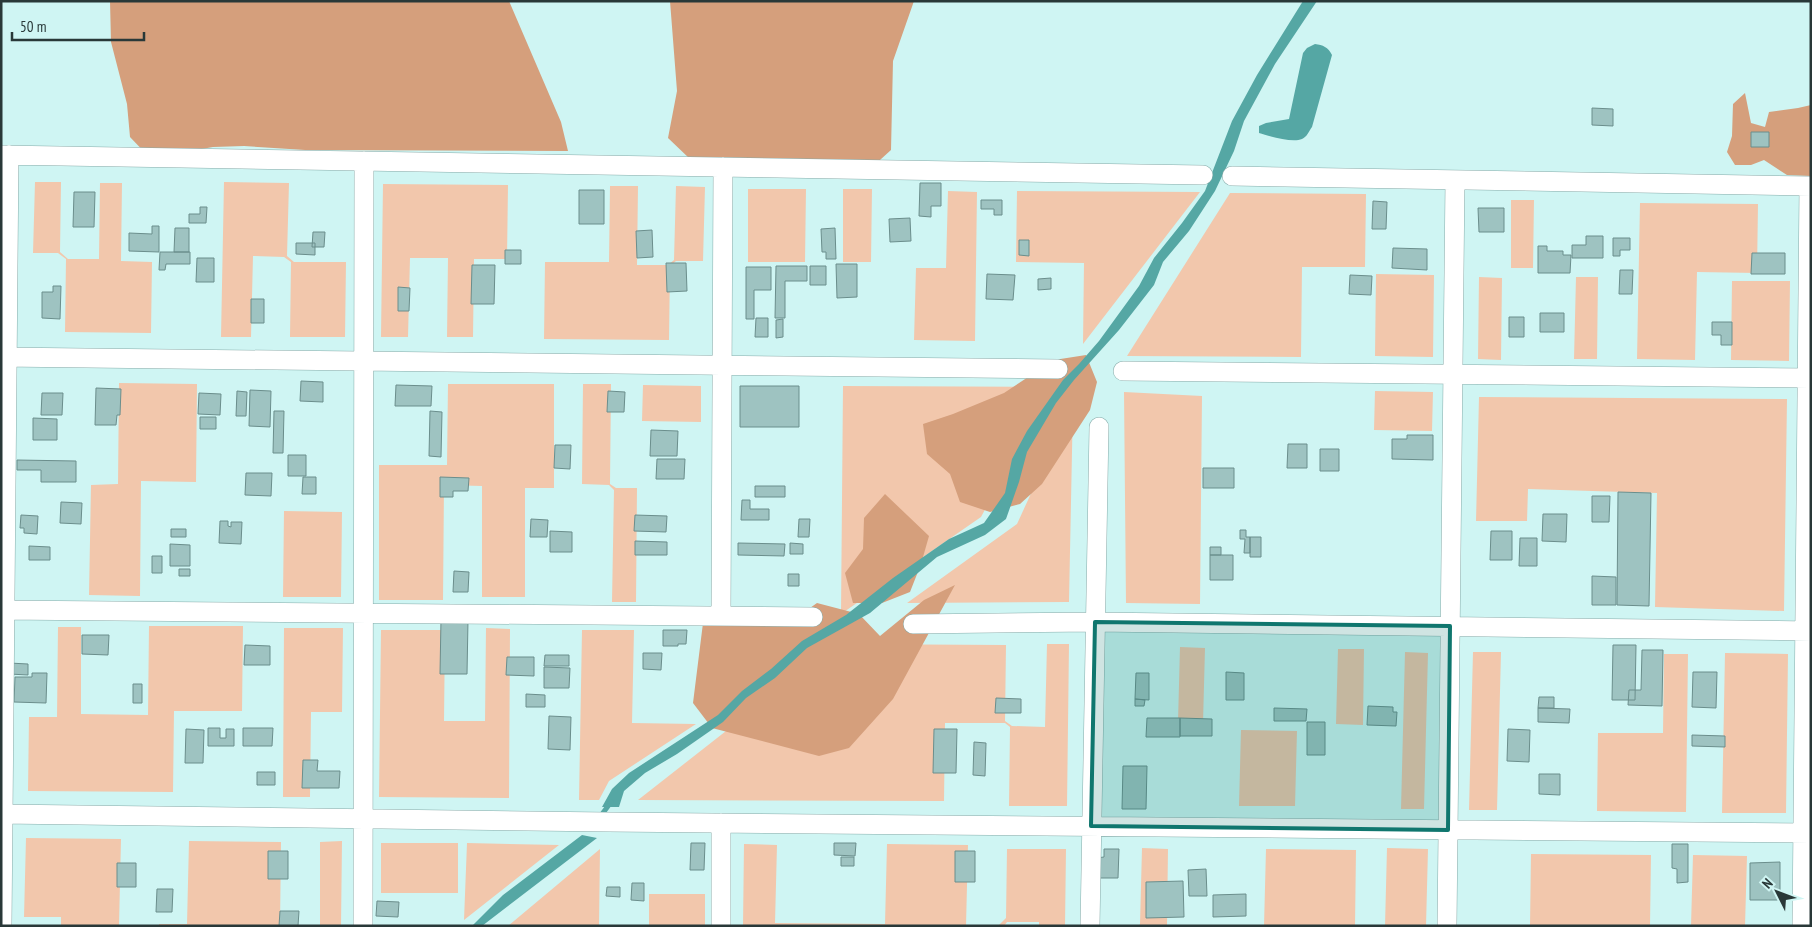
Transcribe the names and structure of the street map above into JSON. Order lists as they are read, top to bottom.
{
  "scale_bar": "50 m",
  "north": "top left"
}
